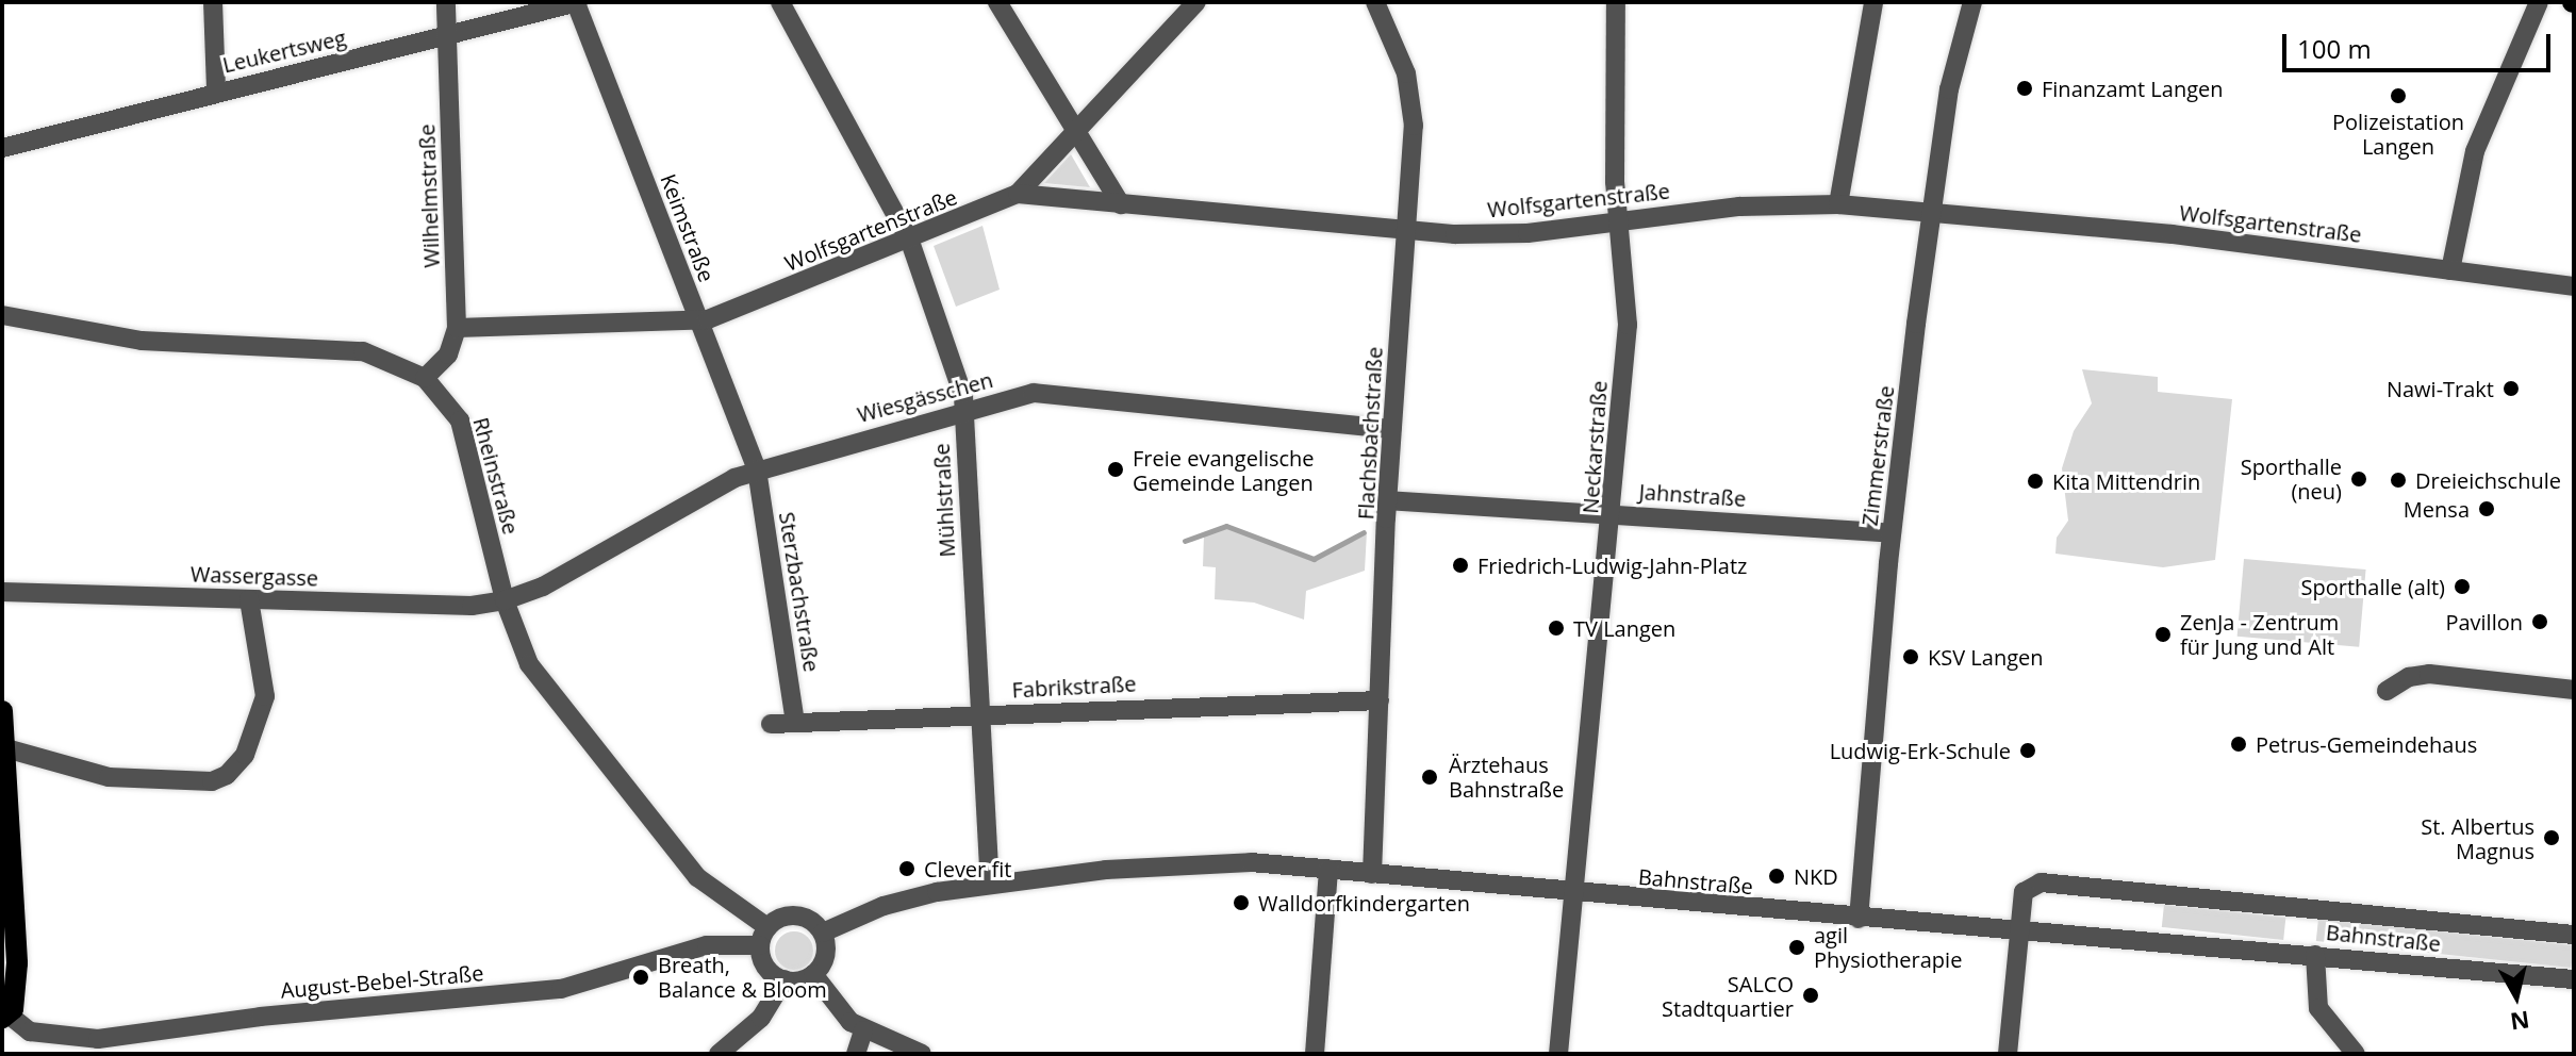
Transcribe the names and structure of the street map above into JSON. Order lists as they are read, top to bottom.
{
  "streets": {
    "street": [
      "Leukertsweg",
      "Wilhelmstraße",
      "Wolfsgartenstraße",
      "Keimstraße",
      "Wiesgässchen",
      "Flachsbachstraße",
      "Neckarstraße",
      "Zimmerstraße",
      "Rheinstraße",
      "Jahnstraße",
      "Mühlstraße",
      "Wassergasse",
      "Sterzbachstraße",
      "Fabrikstraße",
      "Bahnstraße",
      "August-Bebel-Straße"
    ]
  },
  "crossings": [
    ["Leukertsweg", "Wilhelmstraße"],
    ["Leukertsweg", "Keimstraße"],
    ["Wilhelmstraße", "Wolfsgartenstraße"],
    ["Wilhelmstraße", "Rheinstraße"],
    ["Wolfsgartenstraße", "Keimstraße"],
    ["Wolfsgartenstraße", "Flachsbachstraße"],
    ["Wolfsgartenstraße", "Neckarstraße"],
    ["Wolfsgartenstraße", "Zimmerstraße"],
    ["Wolfsgartenstraße", "Mühlstraße"],
    ["Keimstraße", "Wiesgässchen"],
    ["Keimstraße", "Sterzbachstraße"],
    ["Wiesgässchen", "Flachsbachstraße"],
    ["Wiesgässchen", "Rheinstraße"],
    ["Wiesgässchen", "Mühlstraße"],
    ["Wiesgässchen", "Wassergasse"],
    ["Wiesgässchen", "Sterzbachstraße"],
    ["Flachsbachstraße", "Jahnstraße"],
    ["Flachsbachstraße", "Fabrikstraße"],
    ["Flachsbachstraße", "Bahnstraße"],
    ["Neckarstraße", "Jahnstraße"],
    ["Neckarstraße", "Bahnstraße"],
    ["Zimmerstraße", "Jahnstraße"],
    ["Zimmerstraße", "Bahnstraße"],
    ["Rheinstraße", "Wassergasse"],
    ["Rheinstraße", "Bahnstraße"],
    ["Rheinstraße", "August-Bebel-Straße"],
    ["Mühlstraße", "Fabrikstraße"],
    ["Mühlstraße", "Bahnstraße"],
    ["Sterzbachstraße", "Fabrikstraße"],
    ["Bahnstraße", "August-Bebel-Straße"]
  ],
  "places": [
    "Finanzamt Langen",
    "Polizeistation Langen",
    "Nawi-Trakt",
    "Freie evangelische Gemeinde Langen",
    "Sporthalle (neu)",
    "Dreieichschule",
    "Kita Mittendrin",
    "Mensa",
    "Friedrich-Ludwig-Jahn-Platz",
    "Sporthalle (alt)",
    "Pavillon",
    "TV Langen",
    "ZenJa - Zentrum für Jung und Alt",
    "KSV Langen",
    "Petrus-Gemeindehaus",
    "Ludwig-Erk-Schule",
    "Ärztehaus Bahnstraße",
    "St. Albertus Magnus",
    "Clever fit",
    "NKD",
    "Walldorfkindergarten",
    "agil Physiotherapie",
    "Breath, Balance & Bloom",
    "SALCO Stadtquartier"
  ],
  "scale_bar": "100 m",
  "north": "bottom"
}
